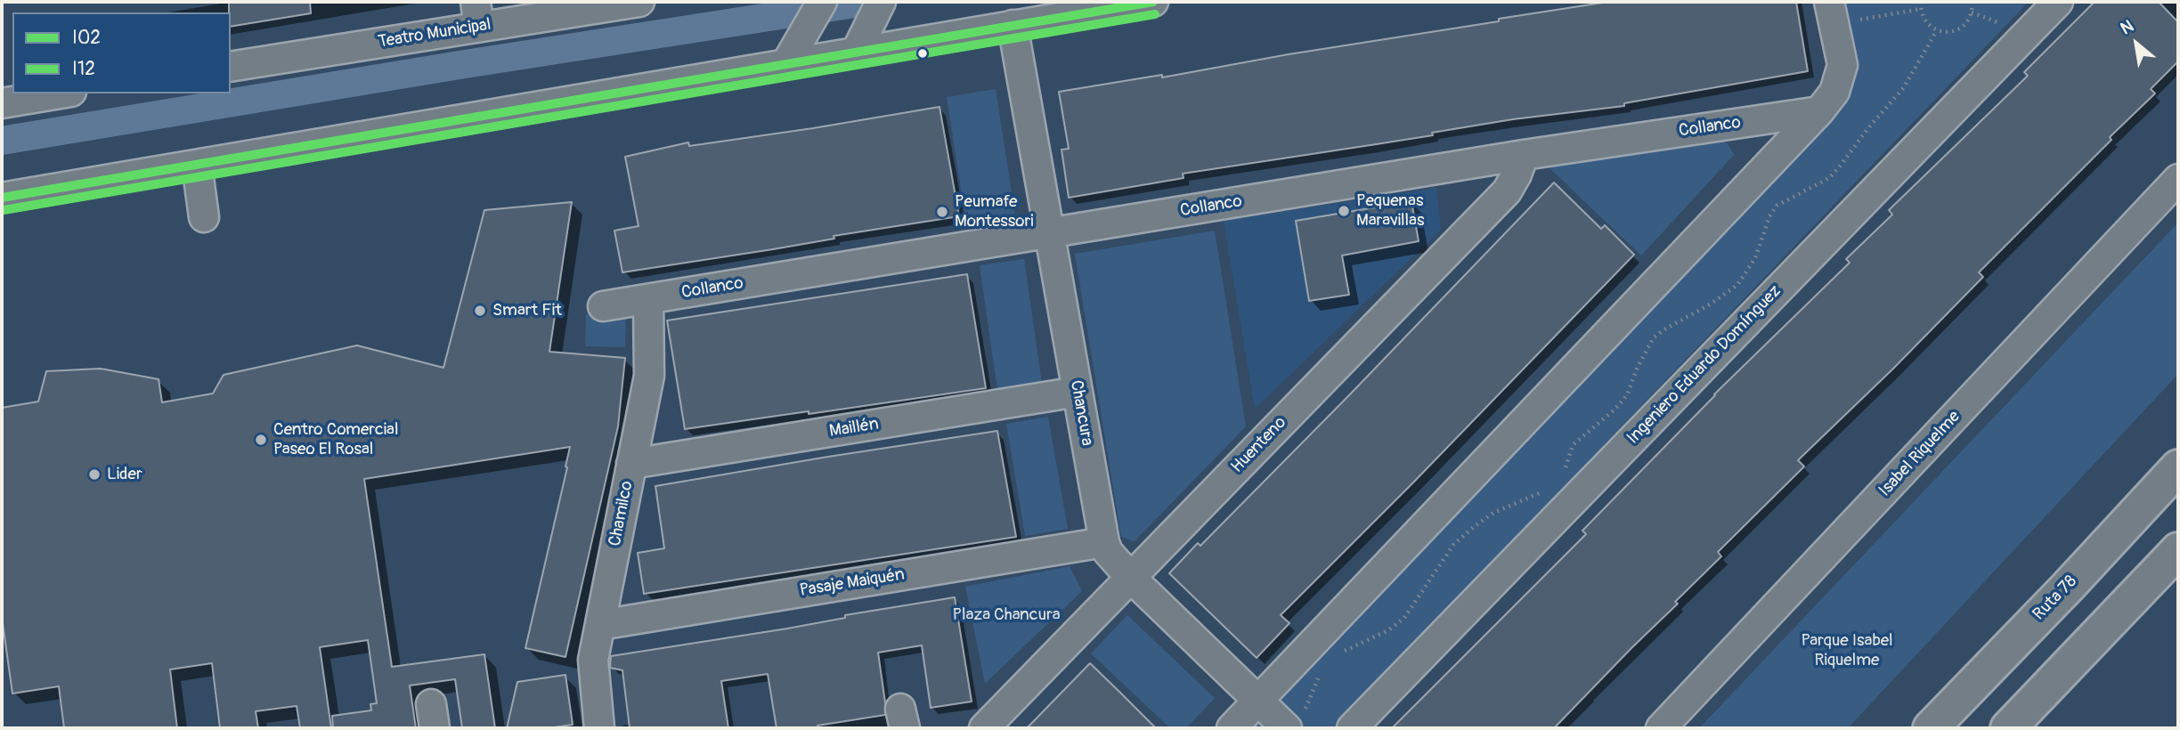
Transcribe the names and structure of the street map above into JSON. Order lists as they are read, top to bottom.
{
  "streets": {
    "highway": ["Ruta 78"],
    "street": [
      "Teatro Municipal",
      "Collanco",
      "Ingeniero Eduardo Domínguez",
      "Chancura",
      "Maillén",
      "Huenteno",
      "Isabel Riquelme",
      "Chamilco",
      "Pasaje Maiquén"
    ]
  },
  "crossings": [
    ["Collanco", "Chancura"],
    ["Collanco", "Huenteno"],
    ["Collanco", "Chamilco"],
    ["Chancura", "Maillén"],
    ["Chancura", "Huenteno"],
    ["Chancura", "Pasaje Maiquén"],
    ["Maillén", "Chamilco"],
    ["Chamilco", "Pasaje Maiquén"]
  ],
  "parks": ["Plaza Chancura", "Parque Isabel Riquelme"],
  "places": [
    "Pequenas Maravillas",
    "Peumafe Montessori",
    "Smart Fit",
    "Centro Comercial Paseo El Rosal",
    "Lider"
  ],
  "lines": ["transit line I02", "transit line I12"],
  "legend": ["I02", "I12"],
  "north": "top left"
}
